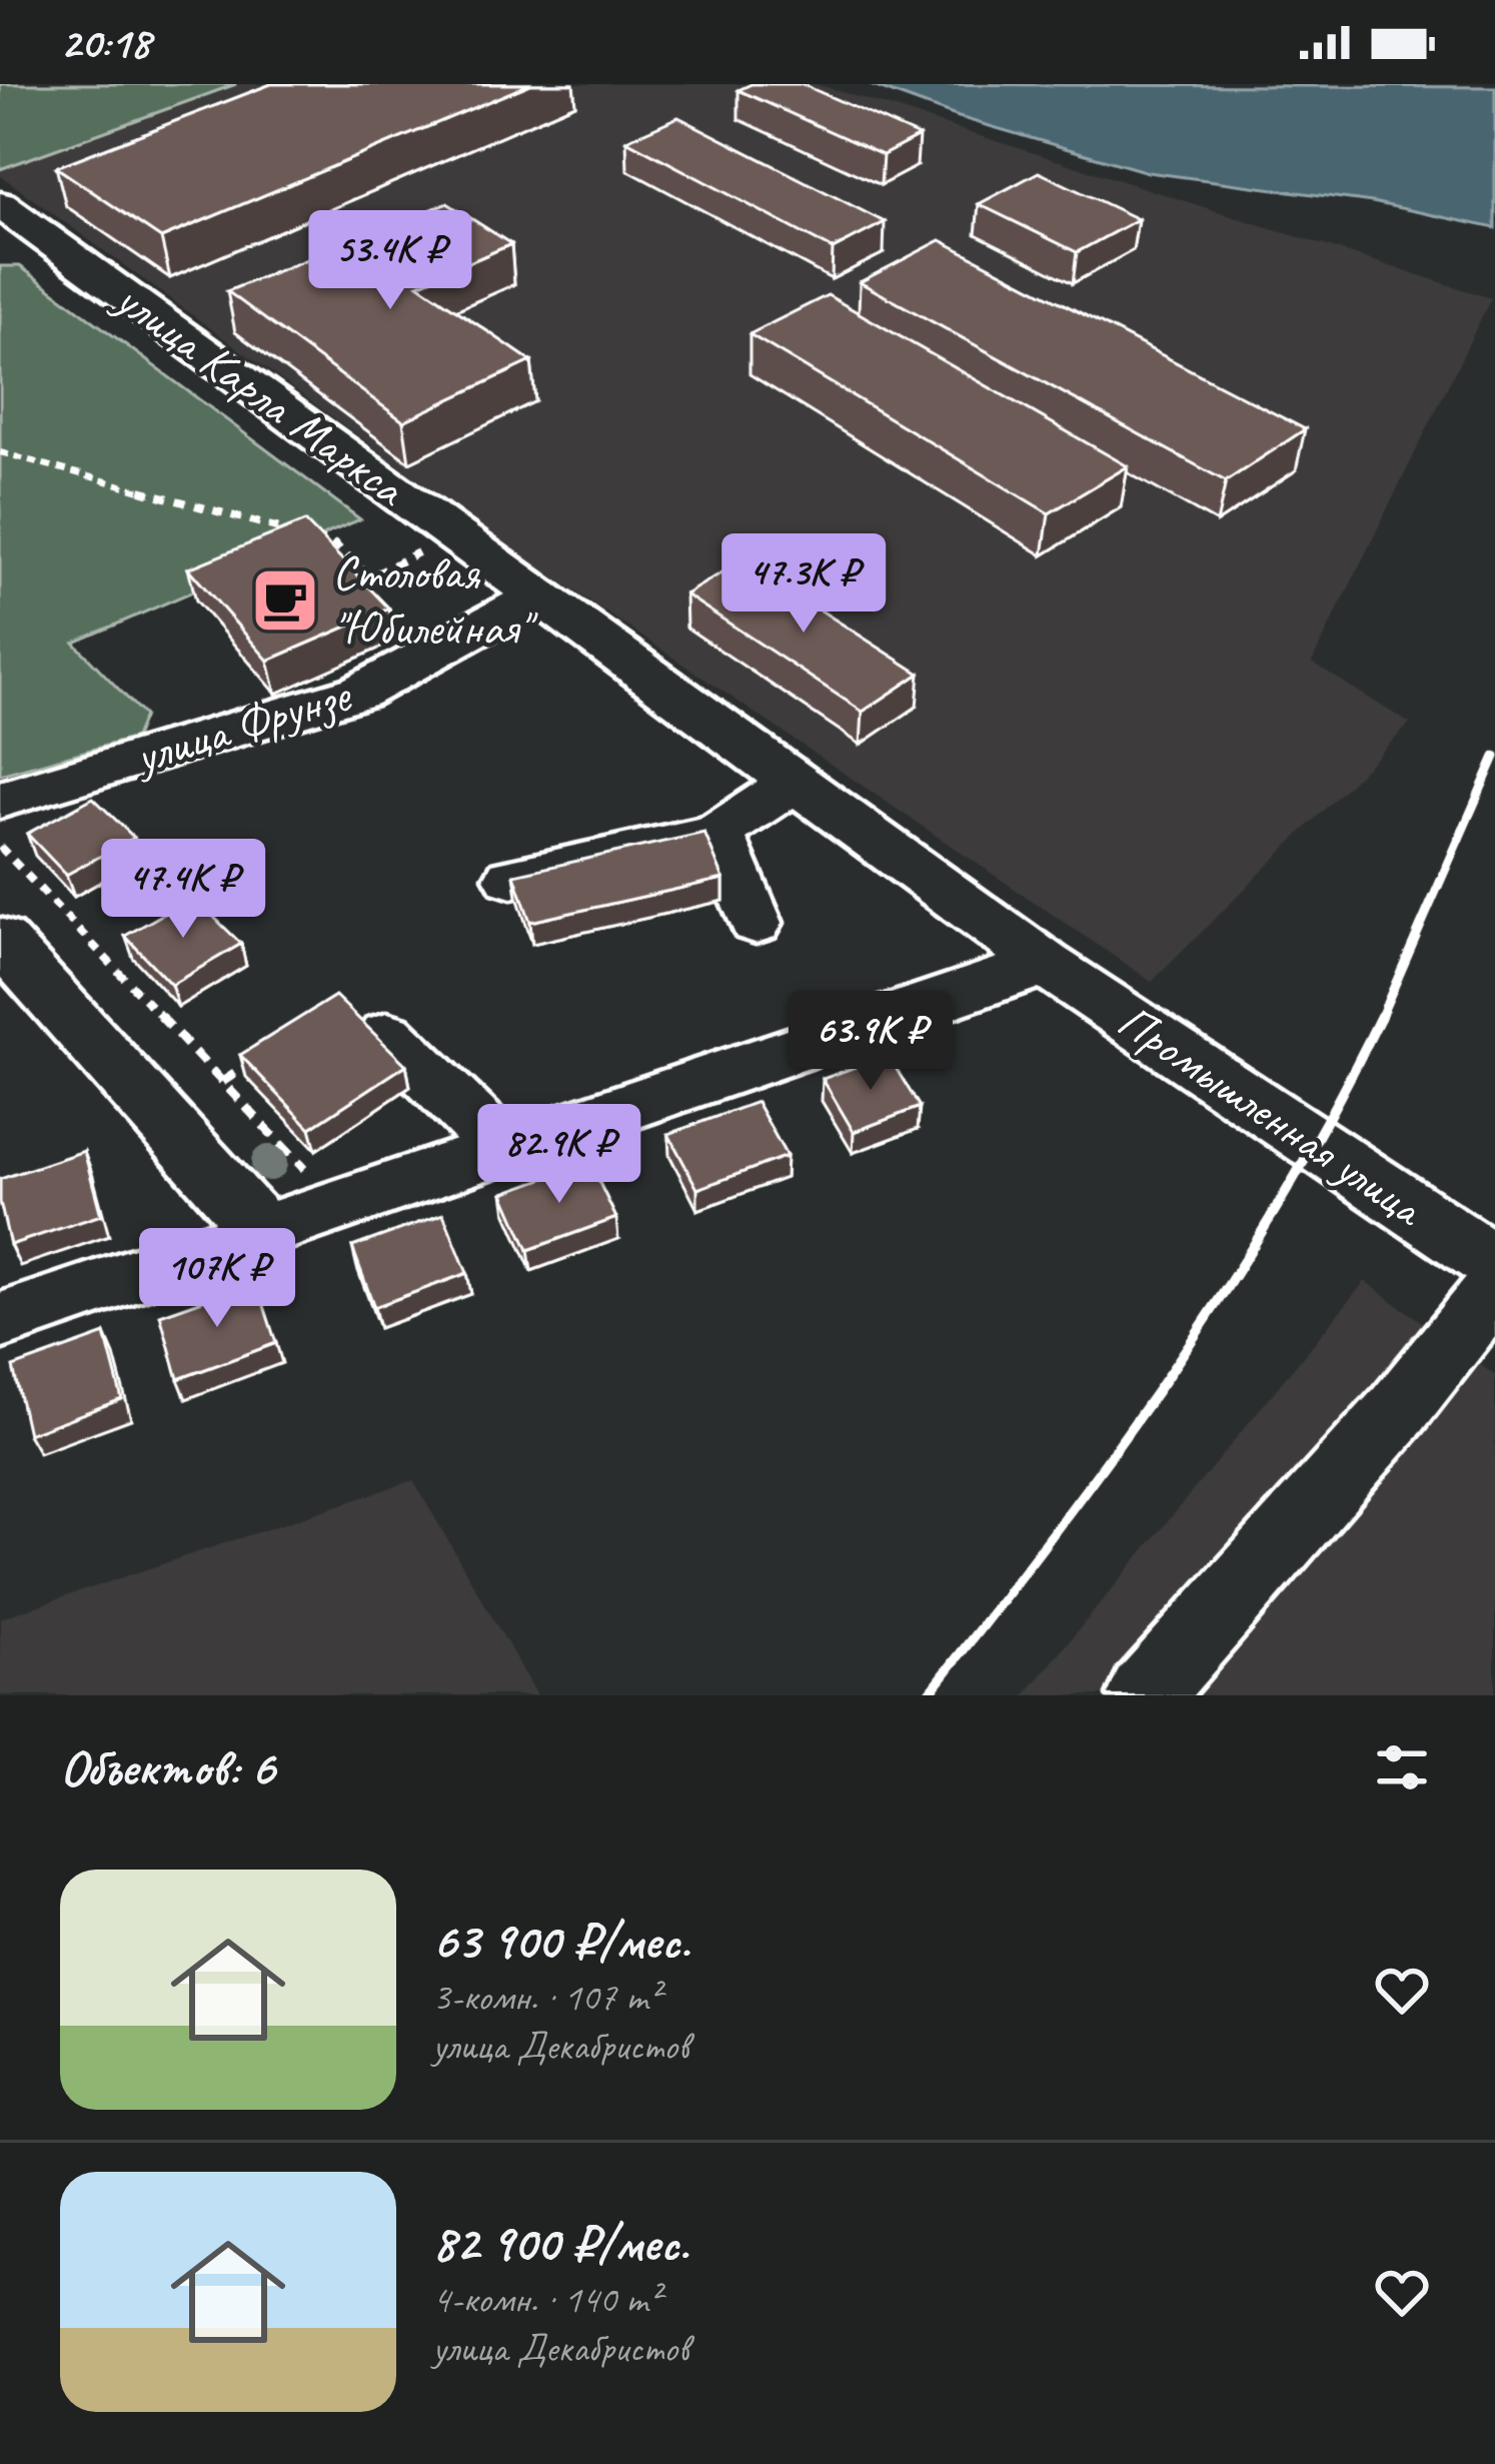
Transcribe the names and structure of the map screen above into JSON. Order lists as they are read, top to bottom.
{
  "streets": {
    "street": ["улица Карла Маркса", "улица Фрунзе", "Промышленная улица"]
  },
  "crossings": [
    ["улица Карла Маркса", "улица Фрунзе"],
    ["улица Карла Маркса", "Промышленная улица"]
  ],
  "places": {
    "cafe": ["Столовая \"Юбилейная\""]
  },
  "page": {
    "status": "20:18",
    "price": [
      "53.4K ₽",
      "47.3K ₽",
      "47.4K ₽",
      "63.9K ₽",
      "82.9K ₽",
      "107K ₽"
    ],
    "heading": "Объектов: 6",
    "list": [
      {
        "name": "63 900 ₽/мес.",
        "note": "3-комн. · 107 m² · улица Декабристов"
      },
      {
        "name": "82 900 ₽/мес.",
        "note": "4-комн. · 140 m² · улица Декабристов"
      }
    ]
  }
}
